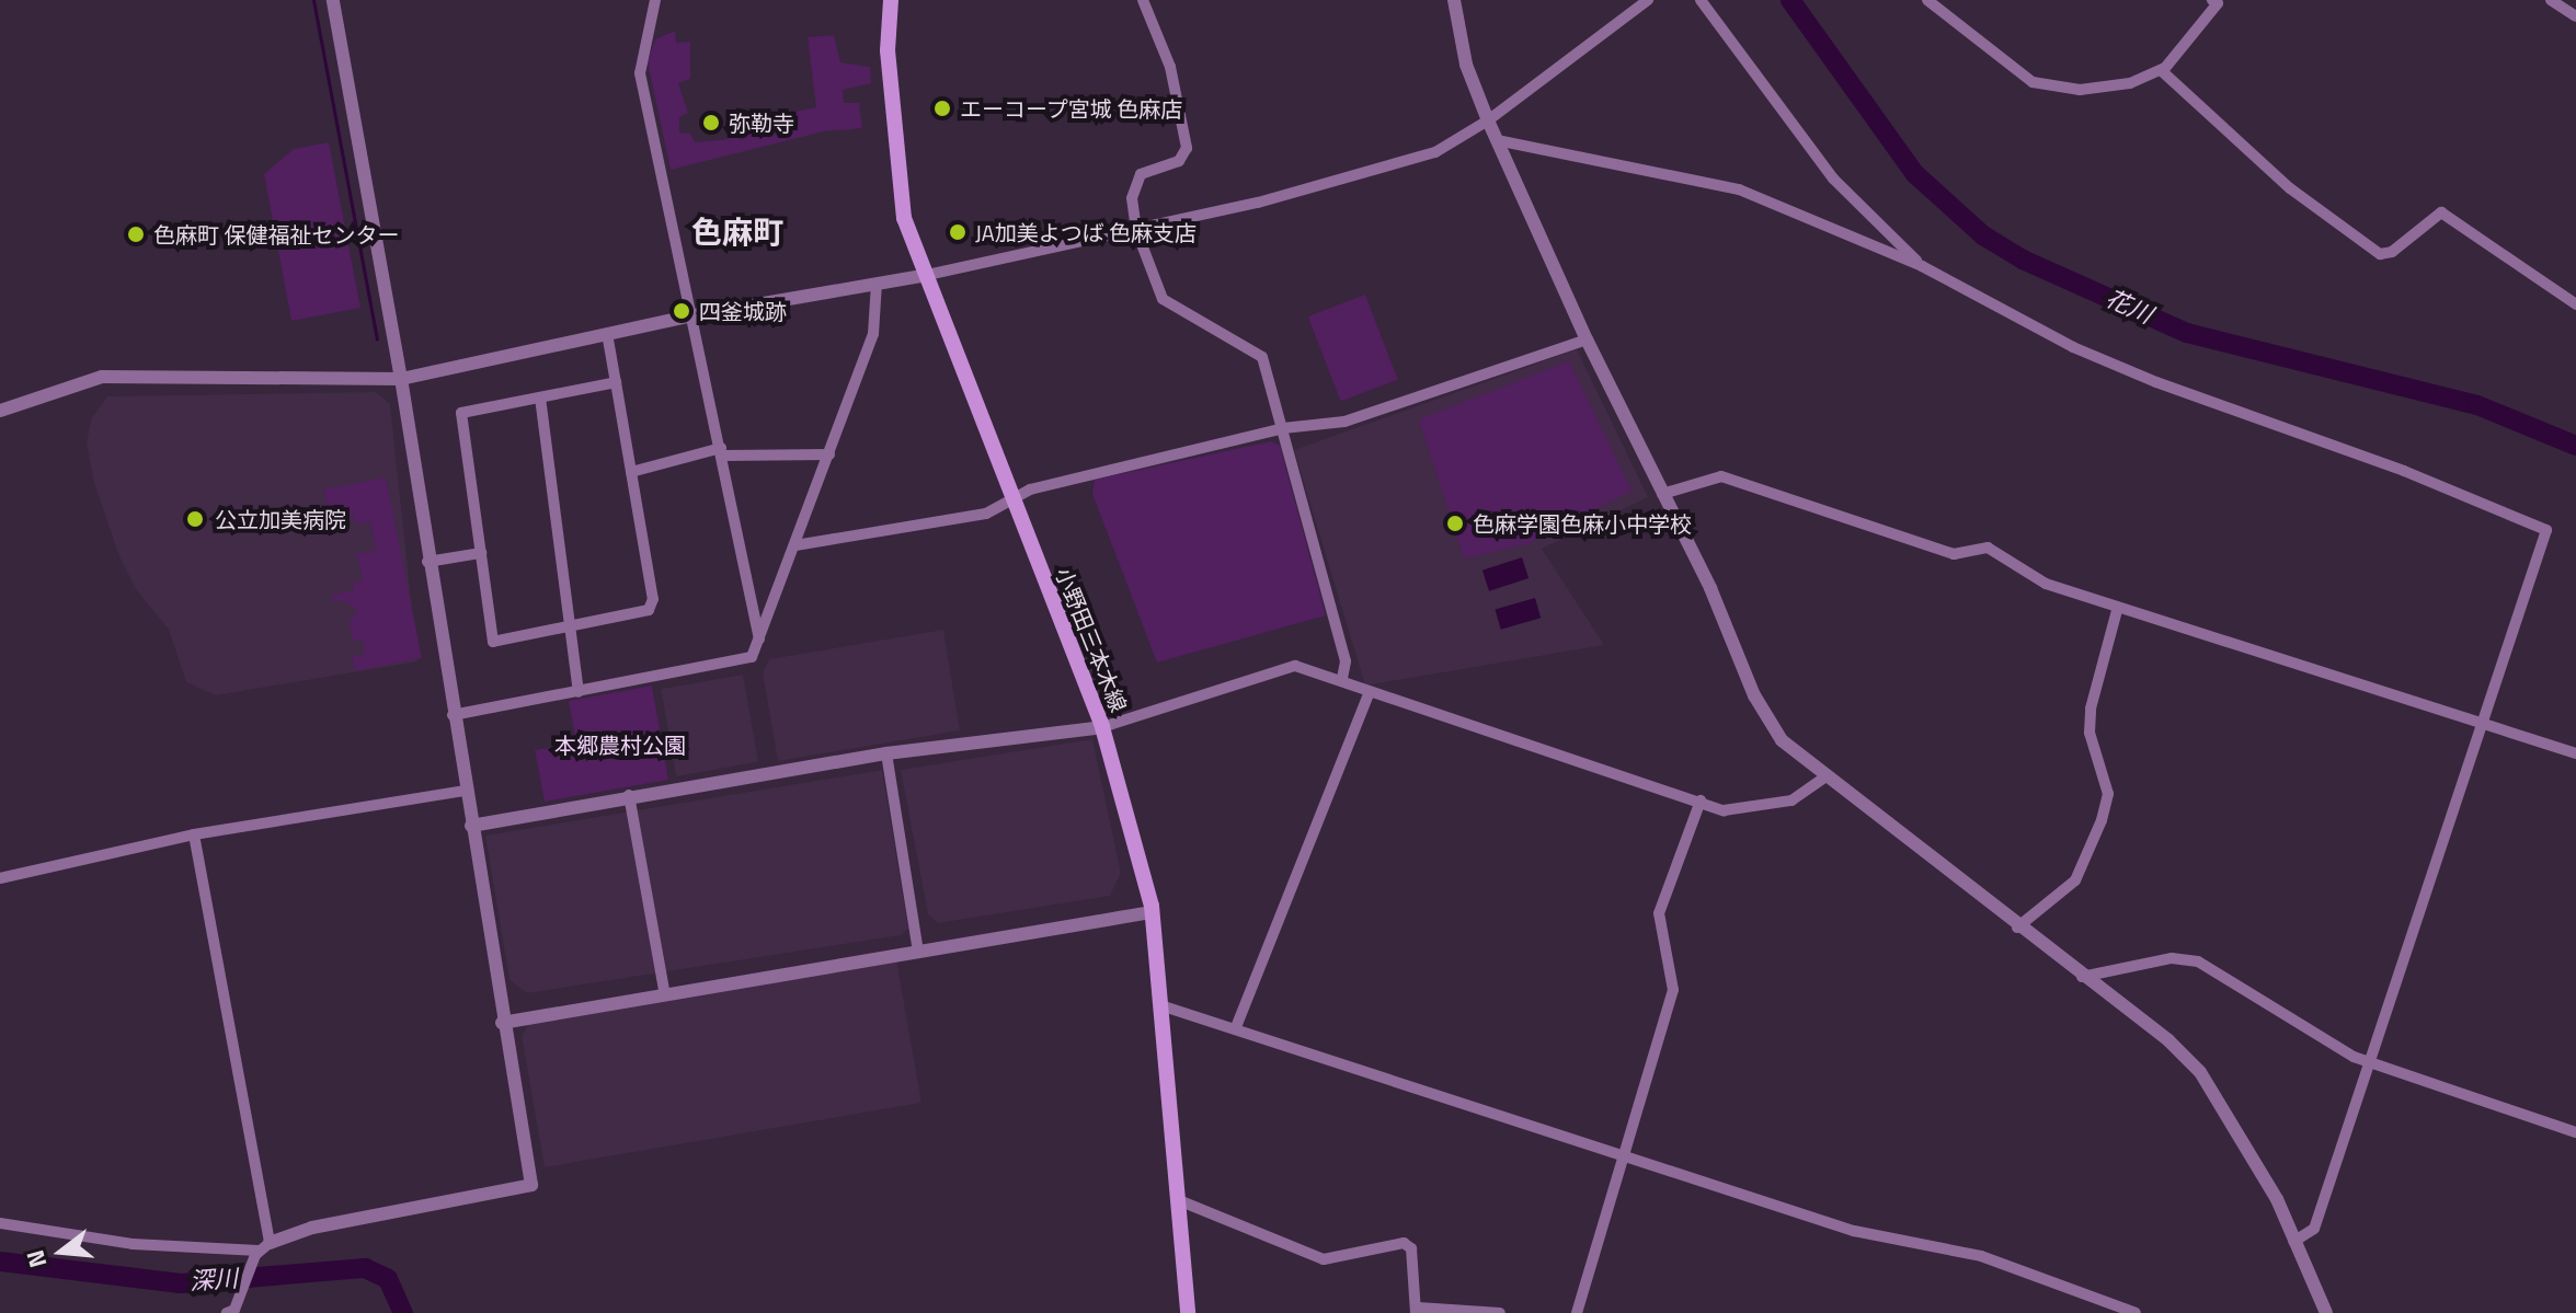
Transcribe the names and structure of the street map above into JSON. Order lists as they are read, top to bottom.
{
  "streets": {
    "main road": ["小野田三本木線"]
  },
  "districts": ["色麻町"],
  "water": ["花川", "深川"],
  "parks": ["本郷農村公園"],
  "places": [
    "エーコープ宮城 色麻店",
    "弥勒寺",
    "JA加美よつば 色麻支店",
    "色麻町 保健福祉センター",
    "四釜城跡",
    "公立加美病院",
    "色麻学園色麻小中学校"
  ],
  "north": "left"
}
